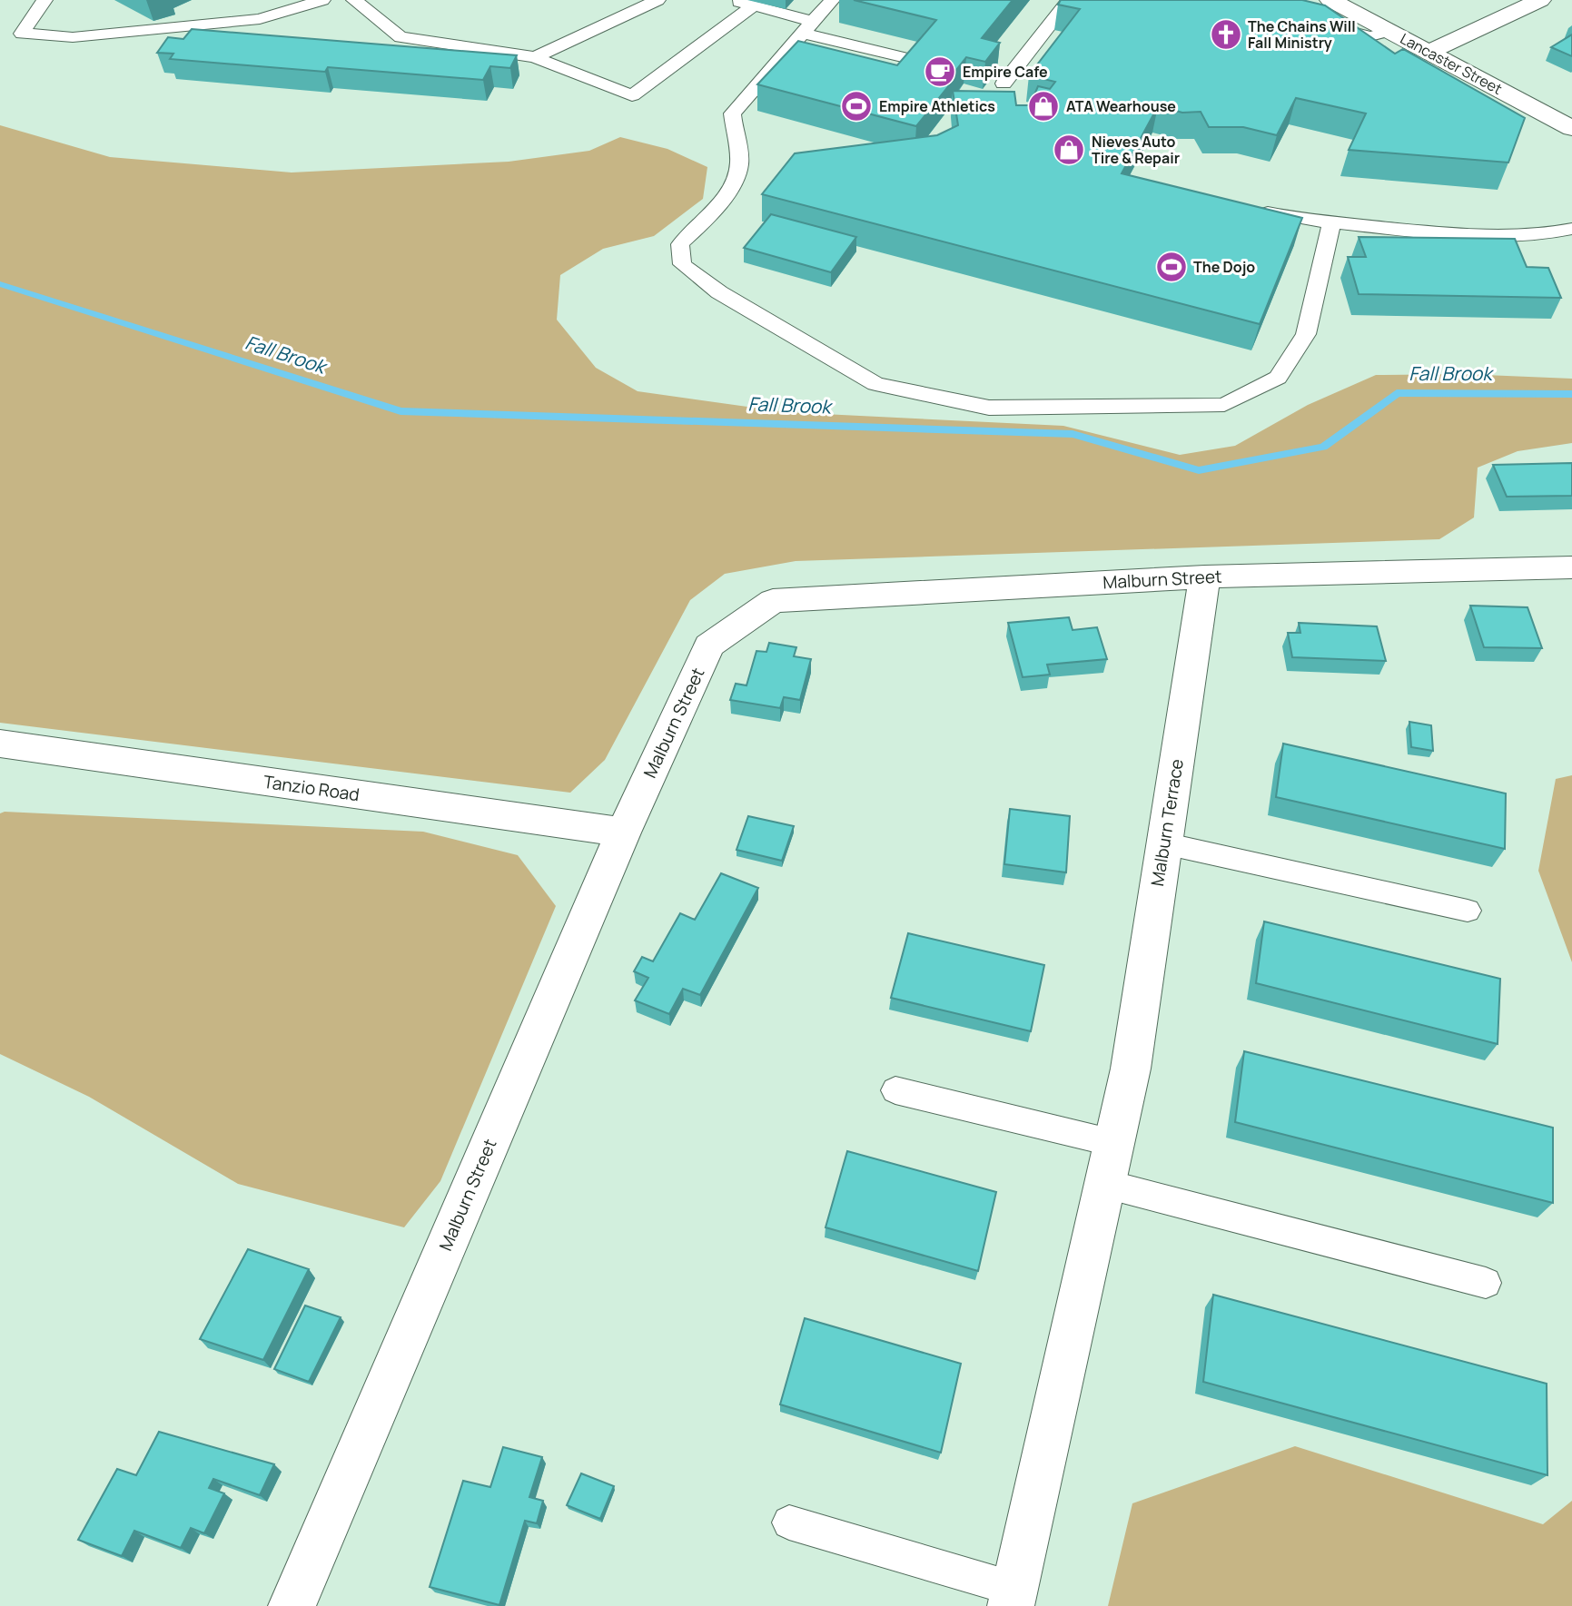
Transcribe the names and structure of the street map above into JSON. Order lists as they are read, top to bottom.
{
  "streets": {
    "street": [
      "Lancaster Street",
      "Malburn Street",
      "Tanzio Road",
      "Malburn Terrace"
    ]
  },
  "crossings": [
    ["Malburn Street", "Tanzio Road"],
    ["Malburn Street", "Malburn Terrace"]
  ],
  "water": ["Fall Brook"],
  "places": {
    "church": ["The Chains Will Fall Ministry"],
    "cafe": ["Empire Cafe"],
    "sports": ["Empire Athletics", "The Dojo"],
    "shop": ["ATA Wearhouse", "Nieves Auto Tire & Repair"]
  }
}
